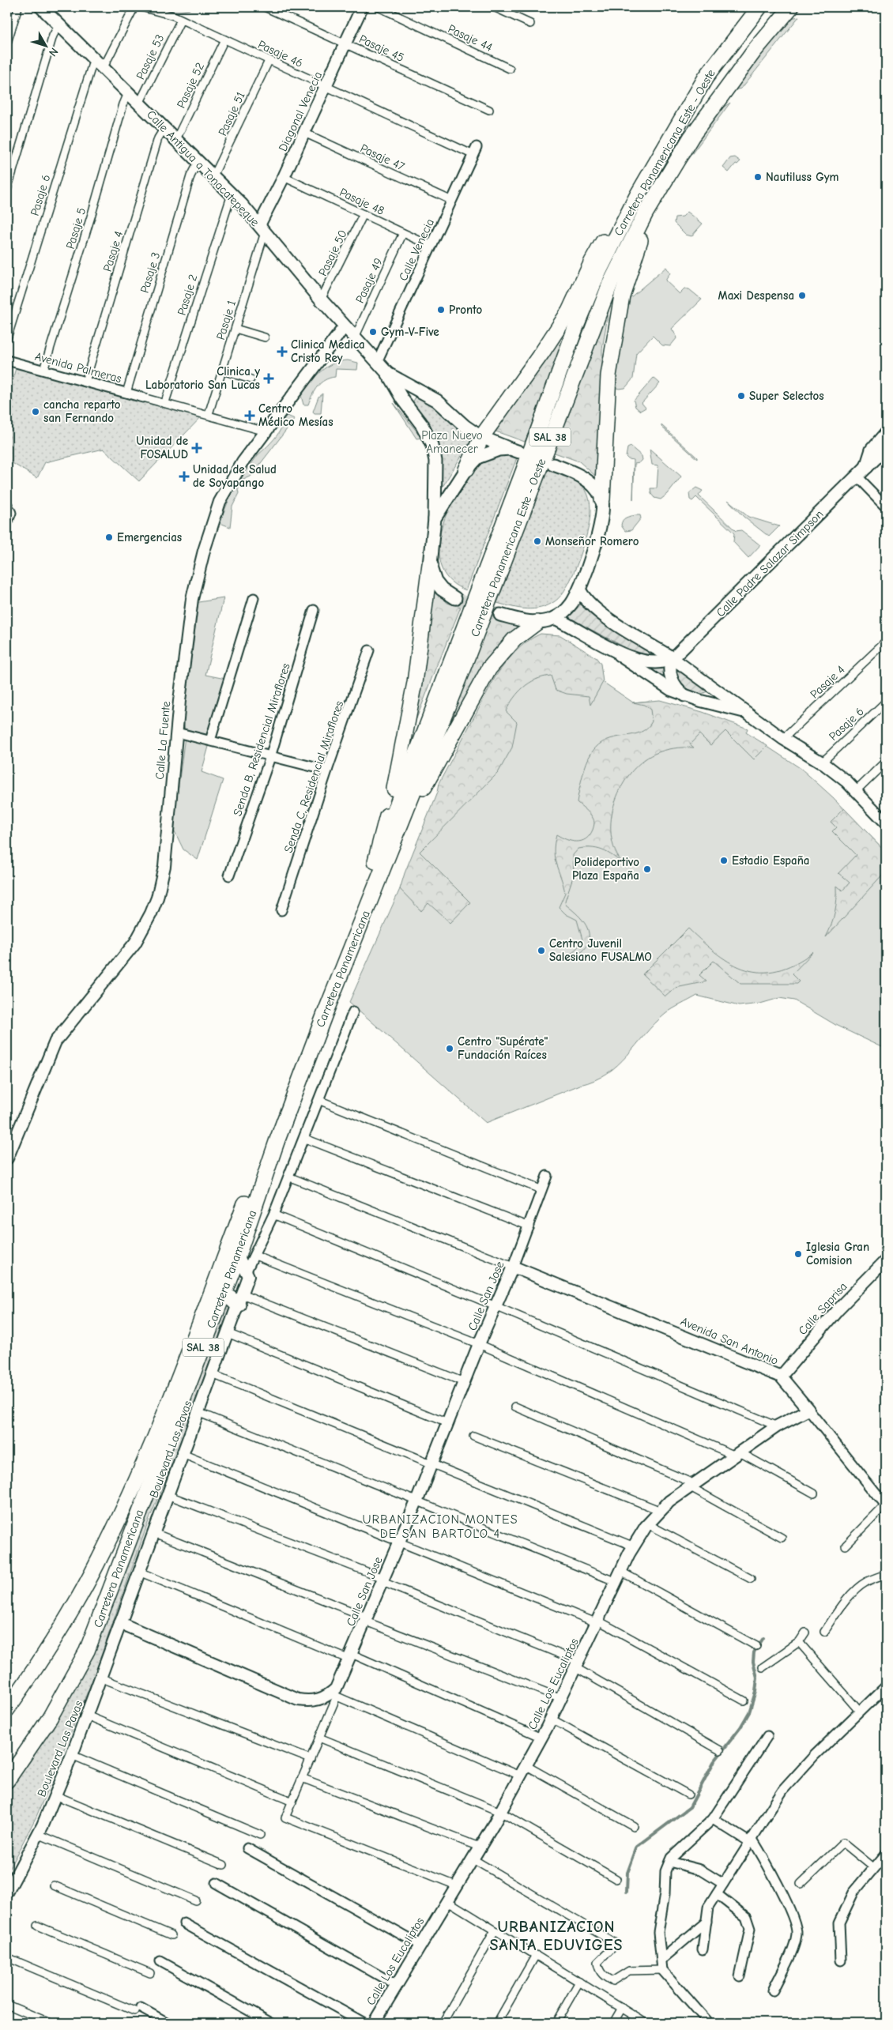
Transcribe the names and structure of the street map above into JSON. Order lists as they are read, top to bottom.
{
  "streets": {
    "highway": ["Carretera Panamericana Este - Oeste", "SAL 38", "Carretera Panamericana"],
    "main road": ["Calle Antigua a Tonacatepeque", "Calle Padre Salazar Simpson"],
    "street": [
      "Pasaje 44",
      "Pasaje 45",
      "Pasaje 46",
      "Pasaje 53",
      "Pasaje 52",
      "Diagonal Venecia",
      "Pasaje 51",
      "Pasaje 47",
      "Pasaje 6",
      "Pasaje 48",
      "Pasaje 5",
      "Calle Venecia",
      "Pasaje 4",
      "Pasaje 50",
      "Pasaje 3",
      "Pasaje 49",
      "Pasaje 2",
      "Pasaje 1",
      "Avenida Palmeras",
      "Senda B, Residencial Miraflores",
      "Calle La Fuente",
      "Senda C, Residencial Miraflores",
      "Calle San Jose",
      "Calle Saprisa",
      "Avenida San Antonio",
      "Boulevard Las Pavas",
      "Calle Los Eucaliptos"
    ]
  },
  "crossings": [
    ["Pasaje 45", "Diagonal Venecia"],
    ["Pasaje 46", "Pasaje 53"],
    ["Pasaje 46", "Pasaje 52"],
    ["Pasaje 46", "Diagonal Venecia"],
    ["Pasaje 46", "Pasaje 51"],
    ["Pasaje 46", "Calle Venecia"],
    ["Pasaje 53", "Calle Antigua a Tonacatepeque"],
    ["Pasaje 52", "Calle Antigua a Tonacatepeque"],
    ["Diagonal Venecia", "Pasaje 47"],
    ["Diagonal Venecia", "Calle Antigua a Tonacatepeque"],
    ["Diagonal Venecia", "Pasaje 48"],
    ["Diagonal Venecia", "Pasaje 1"],
    ["Pasaje 51", "Calle Antigua a Tonacatepeque"],
    ["Carretera Panamericana Este - Oeste", "Carretera Panamericana"],
    ["Pasaje 47", "Calle Venecia"],
    ["Calle Antigua a Tonacatepeque", "Pasaje 6"],
    ["Calle Antigua a Tonacatepeque", "Pasaje 5"],
    ["Calle Antigua a Tonacatepeque", "Calle Venecia"],
    ["Calle Antigua a Tonacatepeque", "Pasaje 4"],
    ["Calle Antigua a Tonacatepeque", "Pasaje 50"],
    ["Calle Antigua a Tonacatepeque", "Pasaje 3"],
    ["Calle Antigua a Tonacatepeque", "Pasaje 49"],
    ["Calle Antigua a Tonacatepeque", "Pasaje 2"],
    ["Calle Antigua a Tonacatepeque", "Pasaje 1"],
    ["Calle Antigua a Tonacatepeque", "Calle La Fuente"],
    ["Pasaje 48", "Calle Venecia"],
    ["Pasaje 48", "Pasaje 50"],
    ["Pasaje 48", "Pasaje 49"],
    ["Pasaje 5", "Avenida Palmeras"],
    ["Pasaje 4", "Avenida Palmeras"],
    ["Pasaje 3", "Avenida Palmeras"],
    ["Calle San Jose", "Avenida San Antonio"],
    ["Calle Saprisa", "Avenida San Antonio"],
    ["Avenida San Antonio", "Calle Los Eucaliptos"]
  ],
  "districts": ["URBANIZACION MONTES DE SAN BARTOLO 4", "URBANIZACION SANTA EDUVIGES"],
  "parks": ["Plaza Nuevo Amanecer"],
  "places": {
    "other": [
      "Nautiluss Gym",
      "Maxi Despensa",
      "Pronto",
      "Gym-V-Five",
      "Super Selectos",
      "cancha reparto san Fernando",
      "Emergencias",
      "Monseñor Romero",
      "Estadio España",
      "Polideportivo Plaza España",
      "Centro Juvenil Salesiano FUSALMO",
      "Centro \"Supérate\" Fundación Raíces",
      "Iglesia Gran Comision"
    ],
    "health": [
      "Clinica Medica Cristo Rey",
      "Clinica y Laboratorio San Lucas",
      "Centro Médico Mesías",
      "Unidad de FOSALUD",
      "Unidad de Salud de Soyapango"
    ]
  },
  "north": "bottom right"
}
